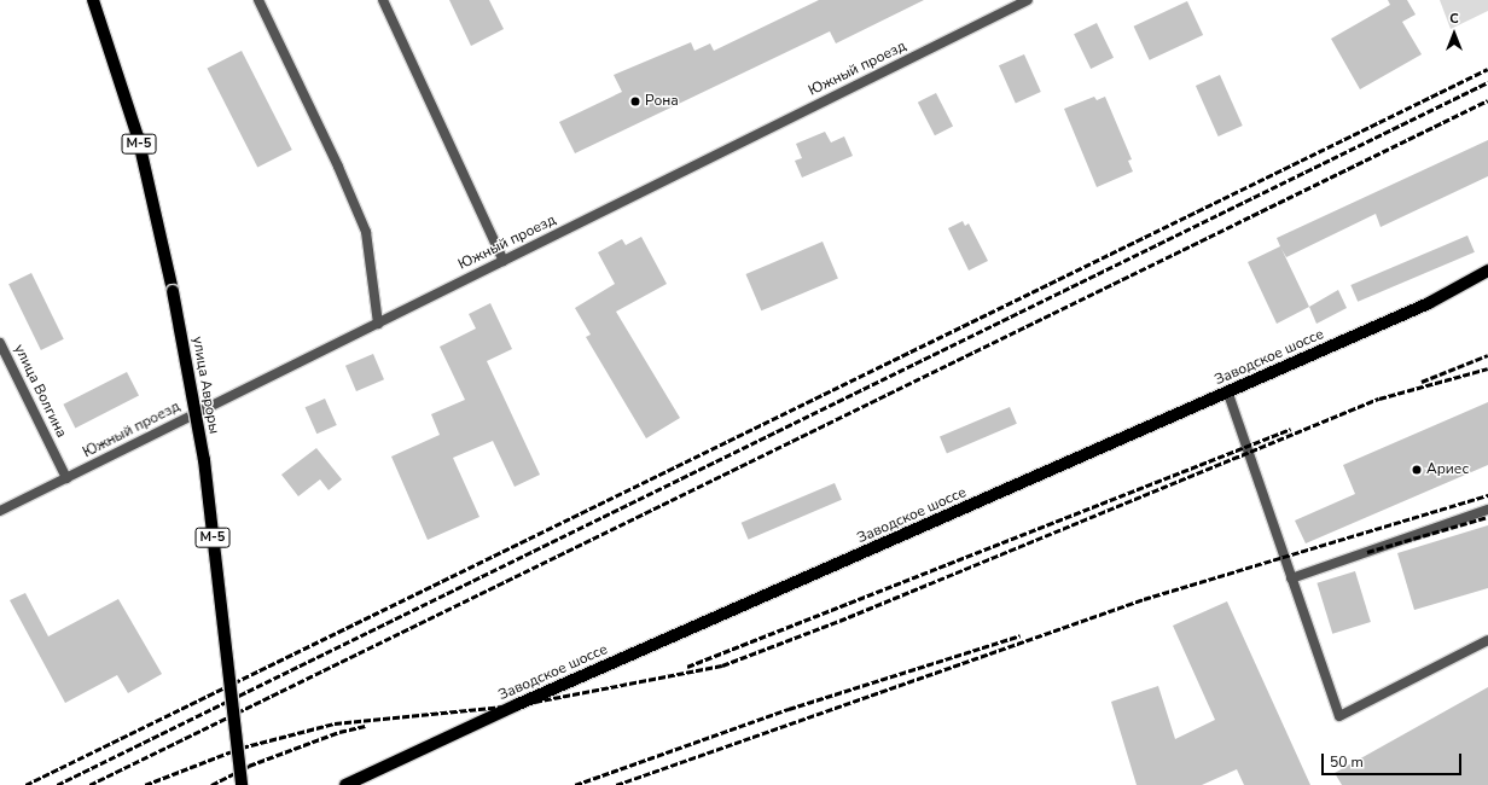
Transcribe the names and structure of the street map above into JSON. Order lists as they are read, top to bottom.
{
  "streets": {
    "main road": ["М-5", "Заводское шоссе", "улица Авроры"],
    "street": ["Южный проезд", "улица Волгина"]
  },
  "crossings": [
    ["Южный проезд", "улица Волгина"]
  ],
  "places": ["Рона", "Ариес"],
  "scale_bar": "50 m",
  "north": "top"
}
